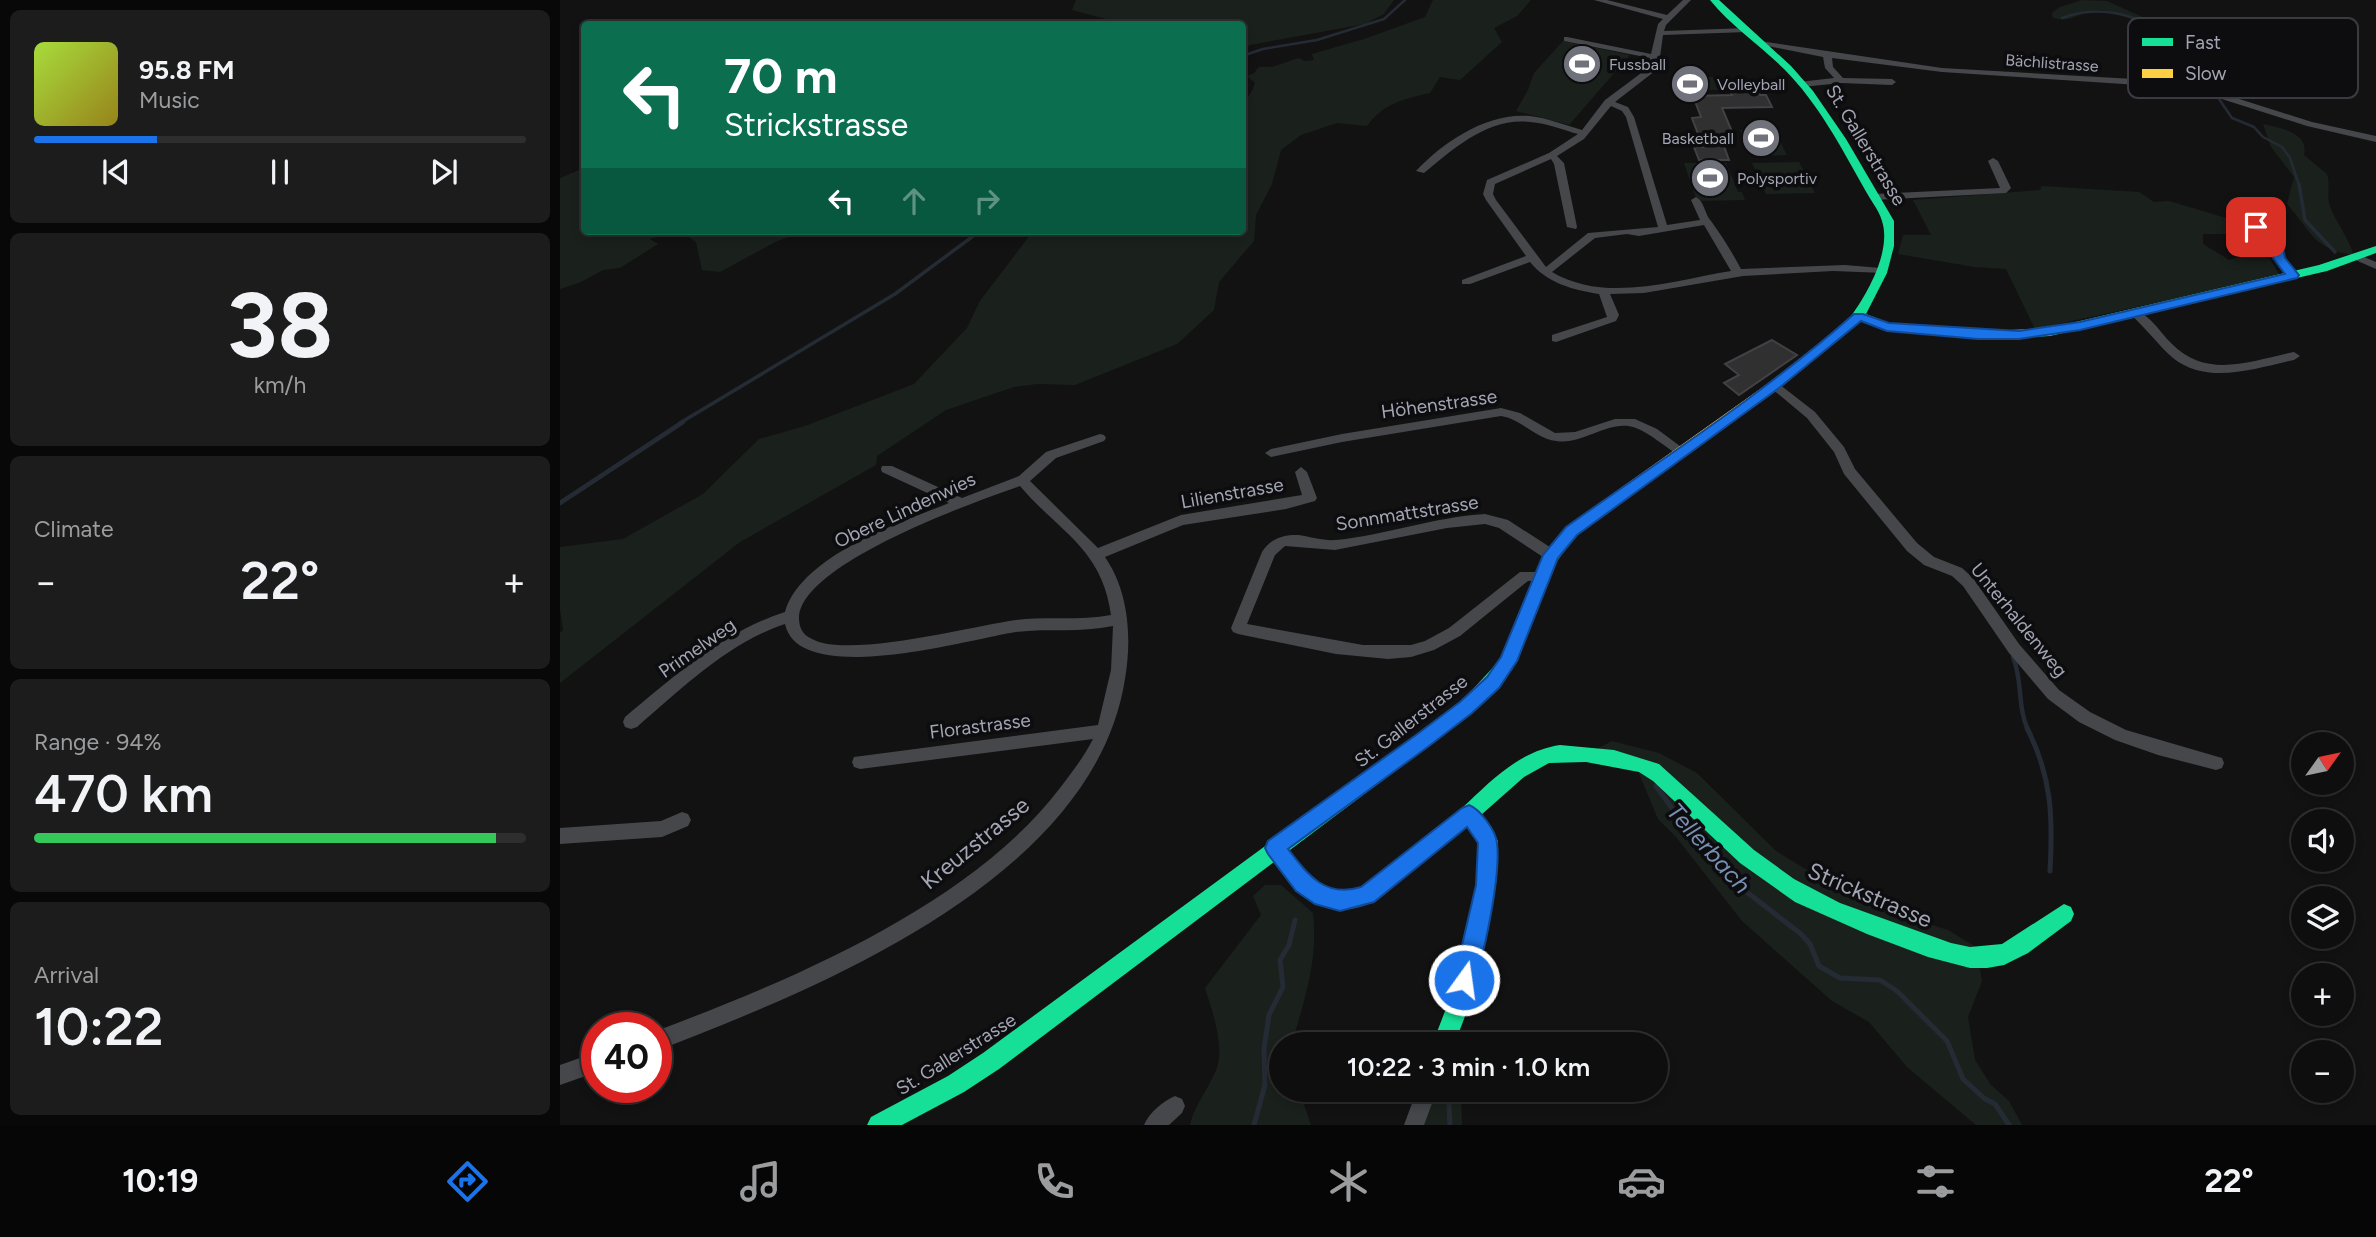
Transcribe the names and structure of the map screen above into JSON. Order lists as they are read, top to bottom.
{
  "streets": {
    "street": [
      "Bächlistrasse",
      "St. Gallerstrasse",
      "Höhenstrasse",
      "Lilienstrasse",
      "Obere Lindenwies",
      "Sonnmattstrasse",
      "Unterhaldenweg",
      "Primelweg",
      "Florastrasse",
      "Kreuzstrasse",
      "Strickstrasse"
    ]
  },
  "crossings": [
    ["Bächlistrasse", "St. Gallerstrasse"],
    ["St. Gallerstrasse", "Höhenstrasse"],
    ["St. Gallerstrasse", "Sonnmattstrasse"],
    ["St. Gallerstrasse", "Unterhaldenweg"],
    ["Lilienstrasse", "Kreuzstrasse"],
    ["Obere Lindenwies", "Primelweg"],
    ["Obere Lindenwies", "Kreuzstrasse"],
    ["Florastrasse", "Kreuzstrasse"]
  ],
  "water": ["Tellerbach"],
  "places": {
    "sports": [
      "Fussball",
      "Volleyball",
      "Basketball",
      "Polysportiv"
    ]
  },
  "legend": ["Fast", "Slow"],
  "north": "top right",
  "page": {
    "turn": ["70 m", "Strickstrasse"],
    "song": ["95.8 FM", "Music"],
    "tile": [
      ["38", "km/h"],
      "Climate",
      ["Range · 94%", "470 km"],
      ["Arrival", "10:22"]
    ],
    "heat": ["−", "22°", "+"],
    "map_buttons": ["+", "−"],
    "limit": "40",
    "trip": "10:22 · 3 min · 1.0 km",
    "tabs": ["10:19", "22°"]
  }
}
